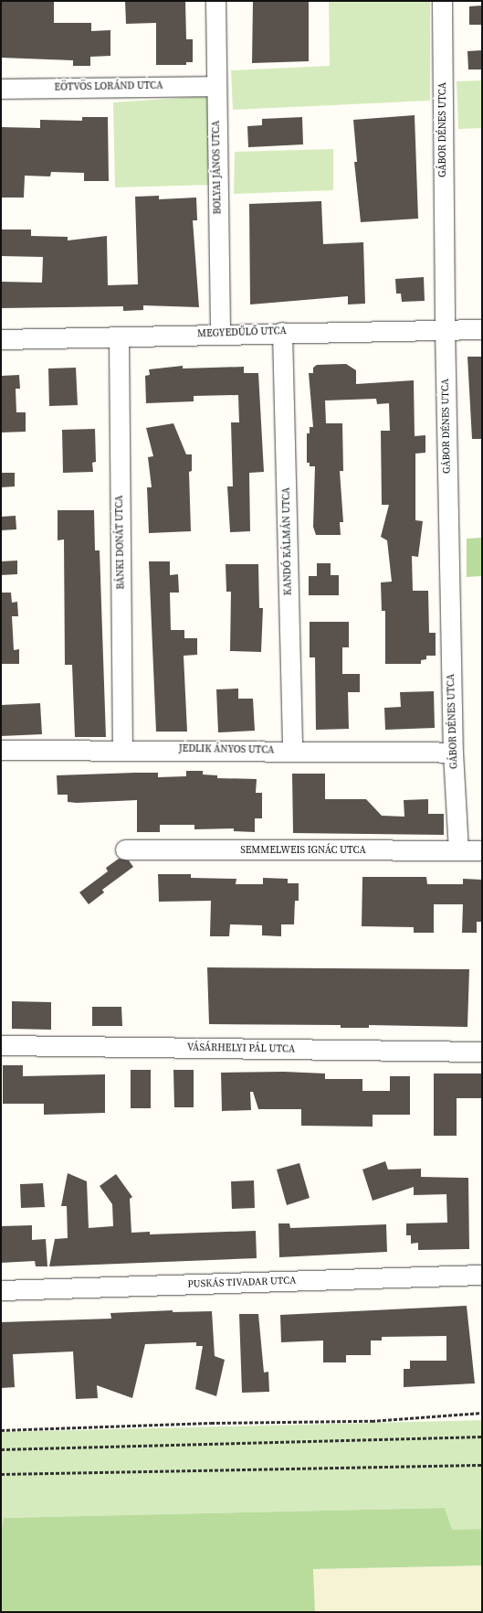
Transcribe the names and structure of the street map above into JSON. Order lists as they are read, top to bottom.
{
  "streets": {
    "street": [
      "EÖTVÖS LORÁND UTCA",
      "GÁBOR DÉNES UTCA",
      "BOLYAI JÁNOS UTCA",
      "MEGYEDŰLŐ UTCA",
      "KANDÓ KÁLMÁN UTCA",
      "BÁNKI DONÁT UTCA",
      "JEDLIK ÁNYOS UTCA",
      "SEMMELWEIS IGNÁC UTCA",
      "VÁSÁRHELYI PÁL UTCA",
      "PUSKÁS TIVADAR UTCA"
    ]
  },
  "crossings": [
    ["EÖTVÖS LORÁND UTCA", "BOLYAI JÁNOS UTCA"],
    ["GÁBOR DÉNES UTCA", "MEGYEDŰLŐ UTCA"],
    ["GÁBOR DÉNES UTCA", "JEDLIK ÁNYOS UTCA"],
    ["GÁBOR DÉNES UTCA", "SEMMELWEIS IGNÁC UTCA"],
    ["BOLYAI JÁNOS UTCA", "MEGYEDŰLŐ UTCA"],
    ["MEGYEDŰLŐ UTCA", "KANDÓ KÁLMÁN UTCA"],
    ["MEGYEDŰLŐ UTCA", "BÁNKI DONÁT UTCA"],
    ["KANDÓ KÁLMÁN UTCA", "JEDLIK ÁNYOS UTCA"],
    ["BÁNKI DONÁT UTCA", "JEDLIK ÁNYOS UTCA"]
  ]
}
